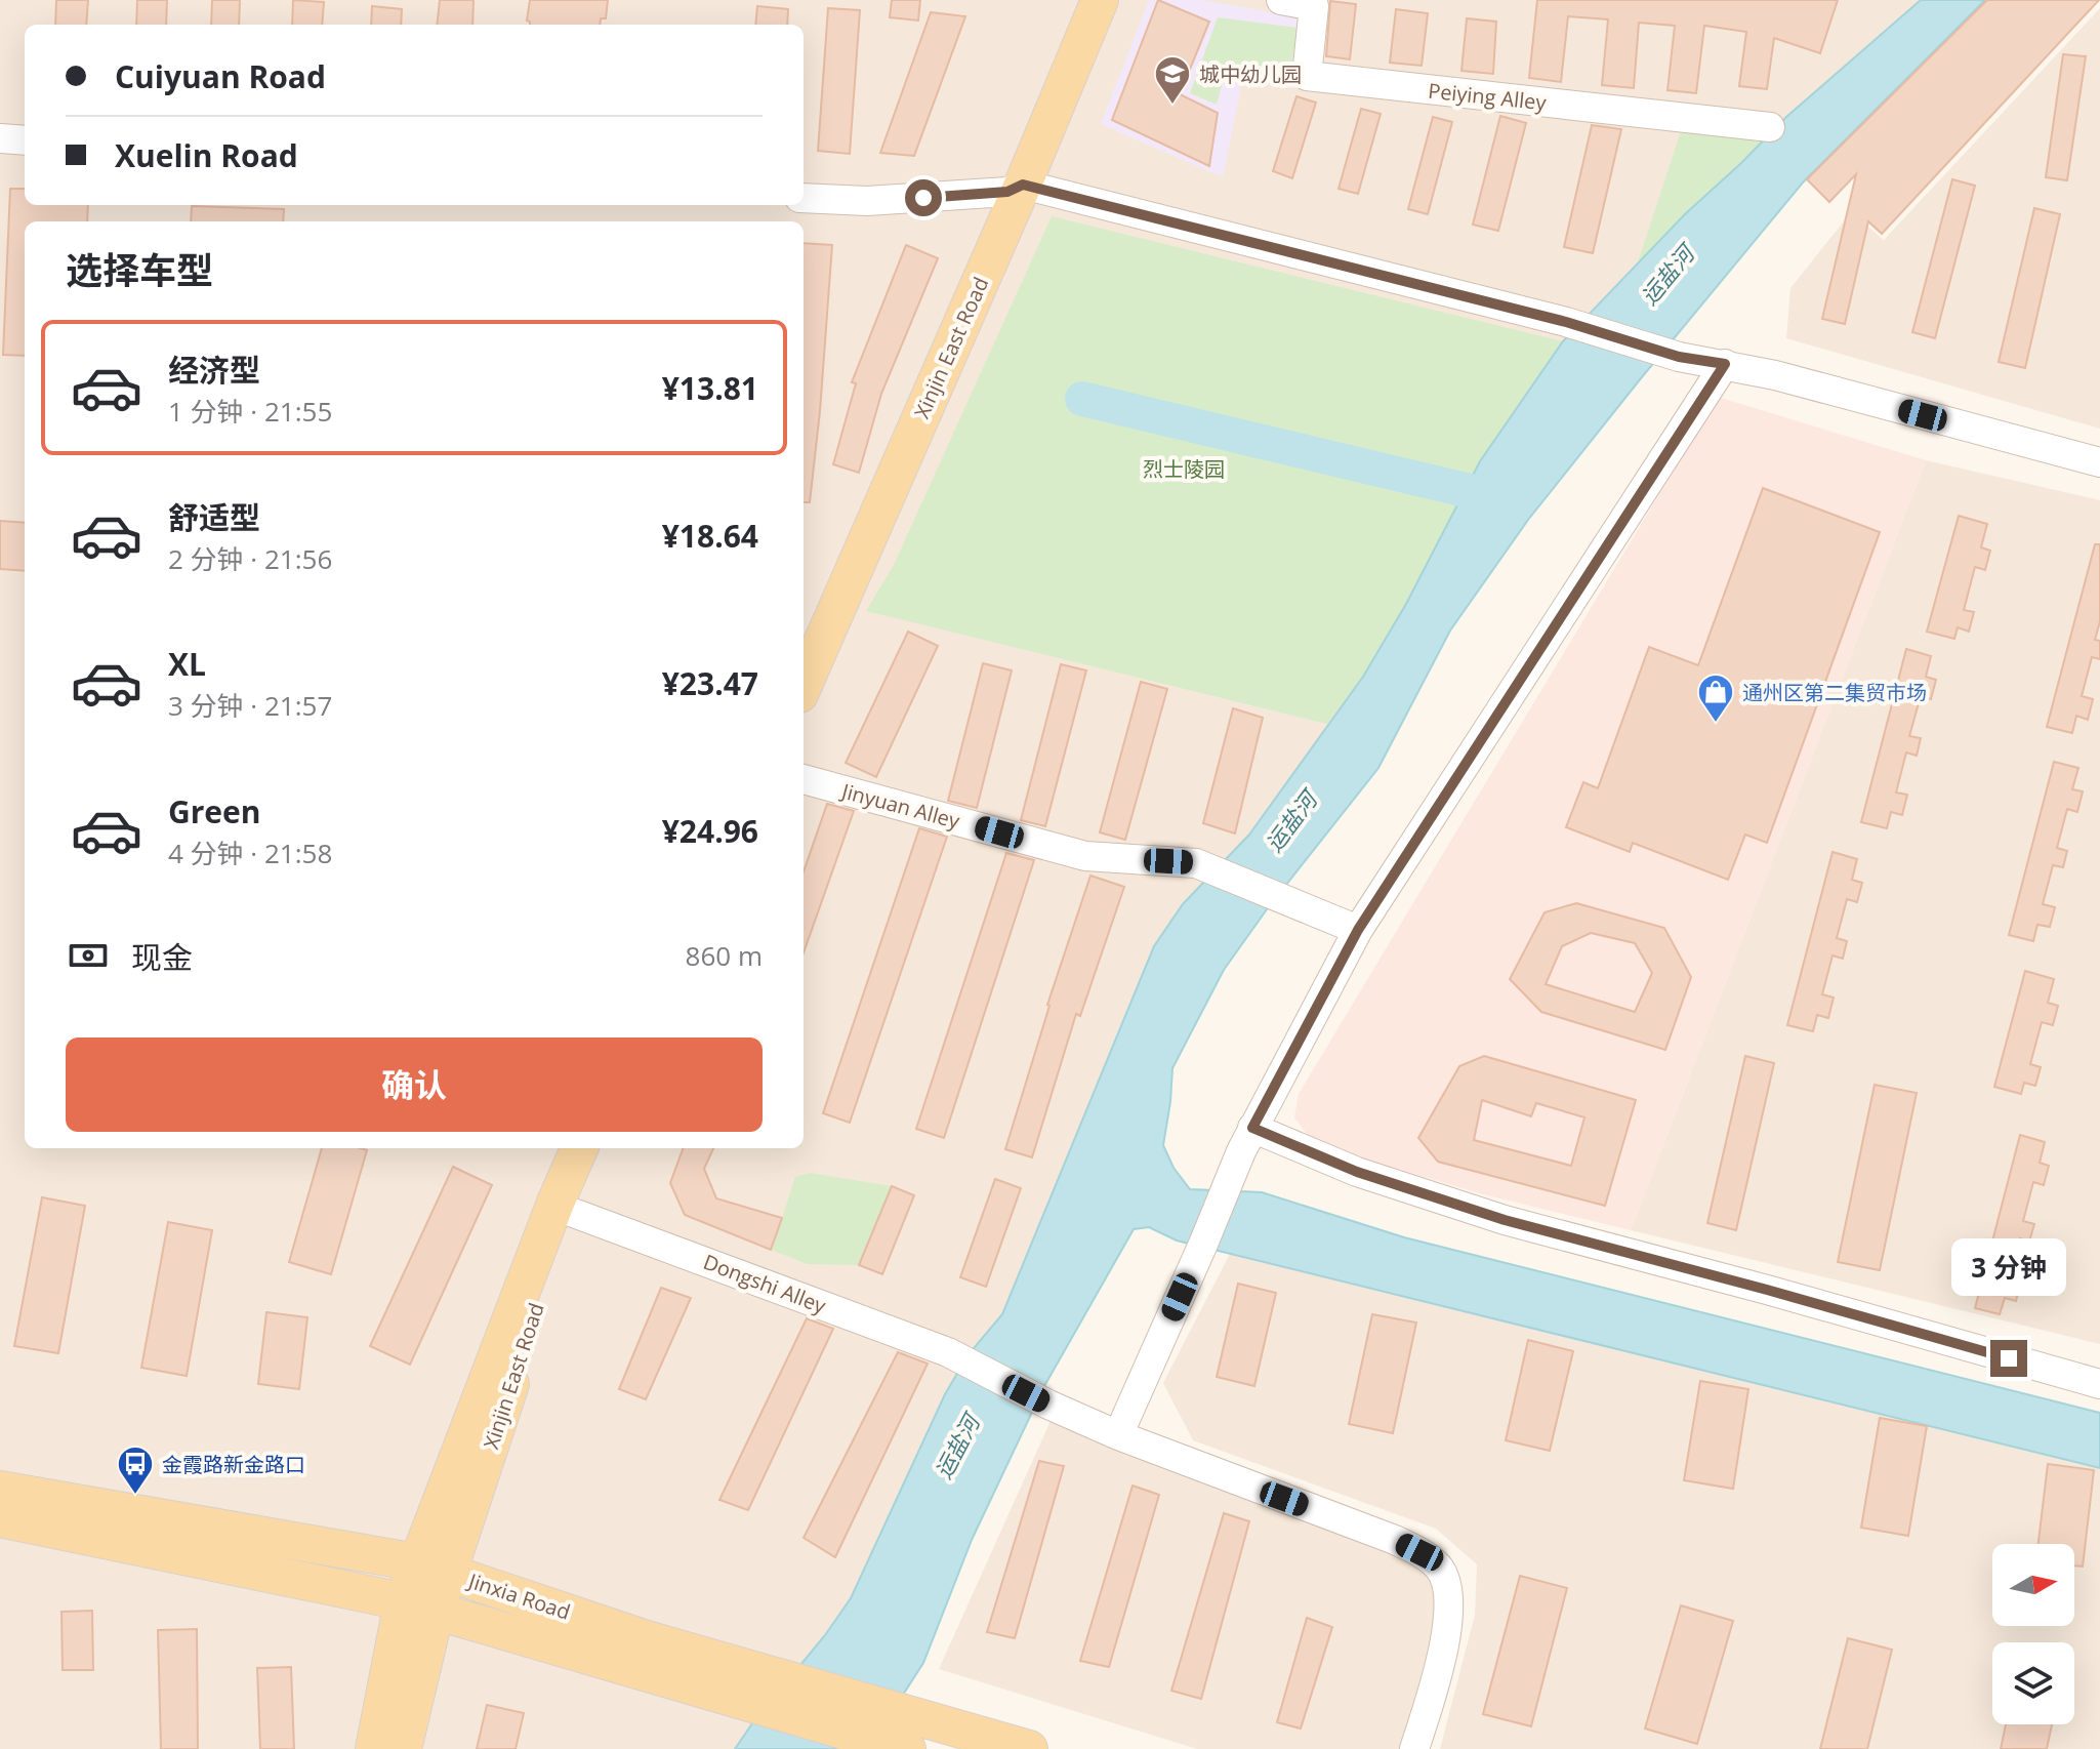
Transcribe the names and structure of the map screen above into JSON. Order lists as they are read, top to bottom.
{
  "streets": {
    "main road": ["Xinjin East Road", "Jinxia Road"],
    "street": ["Peiying Alley", "Jinyuan Alley", "Dongshi Alley"]
  },
  "crossings": [
    ["Xinjin East Road", "Dongshi Alley"],
    ["Xinjin East Road", "Jinxia Road"]
  ],
  "water": ["运盐河"],
  "parks": ["烈士陵园"],
  "places": {
    "school or university": ["城中幼儿园"],
    "shop": ["通州区第二集贸市场"],
    "bus stop": ["金霞路新金路口"]
  },
  "north": "right",
  "page": {
    "banner": ["Cuiyuan Road", "Xuelin Road"],
    "heading": "选择车型",
    "list": [
      {
        "name": "经济型",
        "note": "1 分钟 · 21:55",
        "value": "¥13.81"
      },
      {
        "name": "舒适型",
        "note": "2 分钟 · 21:56",
        "value": "¥18.64"
      },
      {
        "name": "XL",
        "note": "3 分钟 · 21:57",
        "value": "¥23.47"
      },
      {
        "name": "Green",
        "note": "4 分钟 · 21:58",
        "value": "¥24.96"
      }
    ],
    "pay": ["现金", "860 m"],
    "buttons": "确认",
    "bubble": "3 分钟"
  }
}
